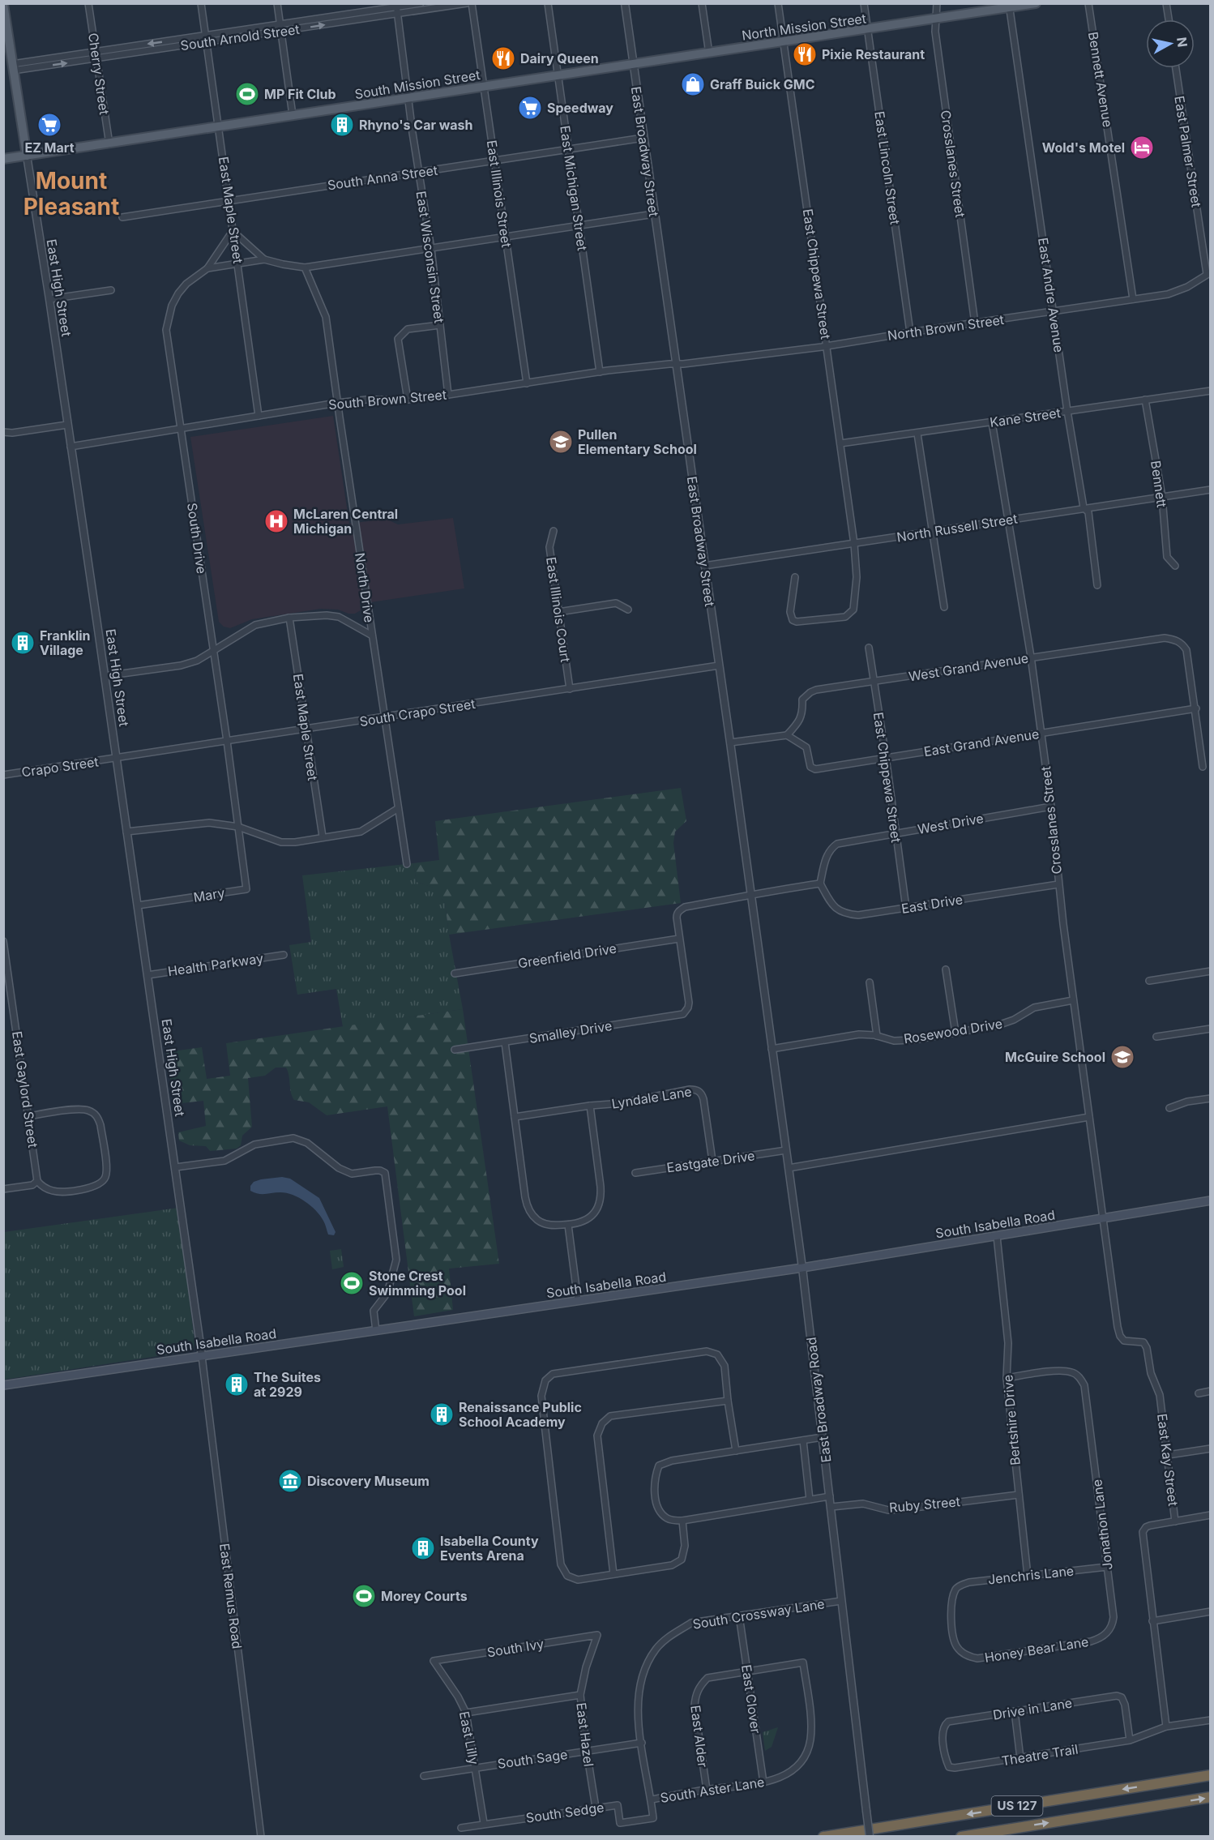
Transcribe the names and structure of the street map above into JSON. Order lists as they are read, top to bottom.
{
  "streets": {
    "highway": ["US 127"],
    "main road": [
      "North Mission Street",
      "South Mission Street",
      "East High Street",
      "South Isabella Road"
    ],
    "street": [
      "South Arnold Street",
      "Cherry Street",
      "Bennett Avenue",
      "East Broadway Street",
      "East Palmer Street",
      "Crosslanes Street",
      "East Lincoln Street",
      "South Anna Street",
      "East Michigan Street",
      "East Illinois Street",
      "East Maple Street",
      "East Wisconsin Street",
      "East Chippewa Street",
      "East Andre Avenue",
      "North Brown Street",
      "South Brown Street",
      "Kane Street",
      "Bennett",
      "North Russell Street",
      "South Drive",
      "North Drive",
      "East Illinois Court",
      "West Grand Avenue",
      "South Crapo Street",
      "East Grand Avenue",
      "Crapo Street",
      "West Drive",
      "Mary",
      "East Drive",
      "Greenfield Drive",
      "Health Parkway",
      "Rosewood Drive",
      "Smalley Drive",
      "East Gaylord Street",
      "Lyndale Lane",
      "Eastgate Drive",
      "East Broadway Road",
      "Bertshire Drive",
      "East Kay Street",
      "Ruby Street",
      "Jonathon Lane",
      "Jenchris Lane",
      "East Remus Road",
      "South Crossway Lane",
      "South Ivy",
      "Honey Bear Lane",
      "East Clover",
      "Drive in Lane",
      "East Hazel",
      "East Alder",
      "East Lilly",
      "Theatre Trail",
      "South Sage",
      "South Aster Lane",
      "South Sedge"
    ]
  },
  "crossings": [
    ["North Mission Street", "South Mission Street"],
    ["North Mission Street", "East Broadway Street"],
    ["North Mission Street", "Crosslanes Street"],
    ["North Mission Street", "East Lincoln Street"],
    ["North Mission Street", "East Chippewa Street"],
    ["North Mission Street", "East Andre Avenue"],
    ["South Arnold Street", "Cherry Street"],
    ["South Arnold Street", "East Maple Street"],
    ["South Arnold Street", "East Wisconsin Street"],
    ["South Arnold Street", "East High Street"],
    ["Cherry Street", "South Mission Street"],
    ["Bennett Avenue", "North Brown Street"],
    ["South Mission Street", "East Broadway Street"],
    ["South Mission Street", "East Michigan Street"],
    ["South Mission Street", "East Illinois Street"],
    ["South Mission Street", "East Maple Street"],
    ["South Mission Street", "East Wisconsin Street"],
    ["South Mission Street", "East High Street"],
    ["East Broadway Street", "South Anna Street"],
    ["East Broadway Street", "North Brown Street"],
    ["East Broadway Street", "South Brown Street"],
    ["East Broadway Street", "North Russell Street"],
    ["East Broadway Street", "South Crapo Street"],
    ["East Broadway Street", "East Broadway Road"],
    ["East Palmer Street", "North Brown Street"],
    ["Crosslanes Street", "North Brown Street"],
    ["Crosslanes Street", "Kane Street"],
    ["Crosslanes Street", "North Russell Street"],
    ["Crosslanes Street", "West Grand Avenue"],
    ["Crosslanes Street", "East Grand Avenue"],
    ["Crosslanes Street", "West Drive"],
    ["Crosslanes Street", "East Drive"],
    ["Crosslanes Street", "Rosewood Drive"],
    ["Crosslanes Street", "South Isabella Road"],
    ["Crosslanes Street", "East Kay Street"],
    ["East Lincoln Street", "North Brown Street"],
    ["South Anna Street", "East Michigan Street"],
    ["South Anna Street", "East Illinois Street"],
    ["South Anna Street", "East Maple Street"],
    ["South Anna Street", "East Wisconsin Street"],
    ["East Michigan Street", "South Brown Street"],
    ["East Illinois Street", "South Brown Street"],
    ["East Maple Street", "South Brown Street"],
    ["East Maple Street", "South Drive"],
    ["East Maple Street", "South Crapo Street"],
    ["East Wisconsin Street", "South Brown Street"],
    ["East Chippewa Street", "North Brown Street"],
    ["East Chippewa Street", "Kane Street"],
    ["East Chippewa Street", "North Russell Street"],
    ["East Chippewa Street", "West Grand Avenue"],
    ["East Chippewa Street", "East Grand Avenue"],
    ["East Chippewa Street", "West Drive"],
    ["East Chippewa Street", "East Drive"],
    ["East High Street", "South Brown Street"],
    ["East High Street", "South Crapo Street"],
    ["East High Street", "Crapo Street"],
    ["East High Street", "Mary"],
    ["East High Street", "Health Parkway"],
    ["East High Street", "South Isabella Road"],
    ["East High Street", "East Remus Road"],
    ["East Andre Avenue", "North Brown Street"],
    ["East Andre Avenue", "Kane Street"],
    ["East Andre Avenue", "North Russell Street"],
    ["North Brown Street", "South Brown Street"],
    ["South Brown Street", "South Drive"],
    ["South Brown Street", "North Drive"],
    ["Kane Street", "Bennett"],
    ["Bennett", "North Russell Street"],
    ["South Drive", "South Crapo Street"],
    ["South Drive", "Mary"],
    ["North Drive", "South Crapo Street"],
    ["East Illinois Court", "South Crapo Street"],
    ["West Grand Avenue", "East Grand Avenue"],
    ["South Crapo Street", "Crapo Street"],
    ["West Drive", "East Drive"],
    ["Greenfield Drive", "Smalley Drive"],
    ["Rosewood Drive", "East Broadway Road"],
    ["Lyndale Lane", "Eastgate Drive"],
    ["Eastgate Drive", "East Broadway Road"],
    ["South Isabella Road", "East Broadway Road"],
    ["South Isabella Road", "Bertshire Drive"],
    ["South Isabella Road", "East Kay Street"],
    ["South Isabella Road", "East Remus Road"],
    ["East Broadway Road", "Ruby Street"],
    ["East Broadway Road", "South Crossway Lane"],
    ["Bertshire Drive", "Ruby Street"],
    ["Bertshire Drive", "Jonathon Lane"],
    ["Bertshire Drive", "Jenchris Lane"],
    ["East Kay Street", "Theatre Trail"],
    ["Jonathon Lane", "Jenchris Lane"],
    ["Jonathon Lane", "Honey Bear Lane"],
    ["Jenchris Lane", "Honey Bear Lane"],
    ["South Crossway Lane", "East Clover"],
    ["South Crossway Lane", "South Sage"],
    ["South Ivy", "East Hazel"],
    ["South Ivy", "East Lilly"],
    ["East Clover", "East Alder"],
    ["East Clover", "South Aster Lane"],
    ["Drive in Lane", "Theatre Trail"],
    ["East Hazel", "South Sage"],
    ["East Hazel", "South Sedge"],
    ["East Alder", "South Aster Lane"],
    ["East Lilly", "South Sage"],
    ["East Lilly", "South Sedge"],
    ["South Aster Lane", "South Sedge"]
  ],
  "districts": ["Mount Pleasant"],
  "places": {
    "restaurant": ["Pixie Restaurant", "Dairy Queen"],
    "shop": ["Graff Buick GMC"],
    "sports": ["MP Fit Club", "Stone Crest Swimming Pool", "Morey Courts"],
    "supermarket": ["Speedway", "EZ Mart"],
    "building": [
      "Rhyno's Car wash",
      "Franklin Village",
      "The Suites at 2929",
      "Renaissance Public School Academy",
      "Isabella County Events Arena"
    ],
    "hotel": ["Wold's Motel"],
    "school or university": ["Pullen Elementary School", "McGuire School"],
    "hospital": ["McLaren Central Michigan"],
    "museum": ["Discovery Museum"]
  },
  "north": "right"
}
